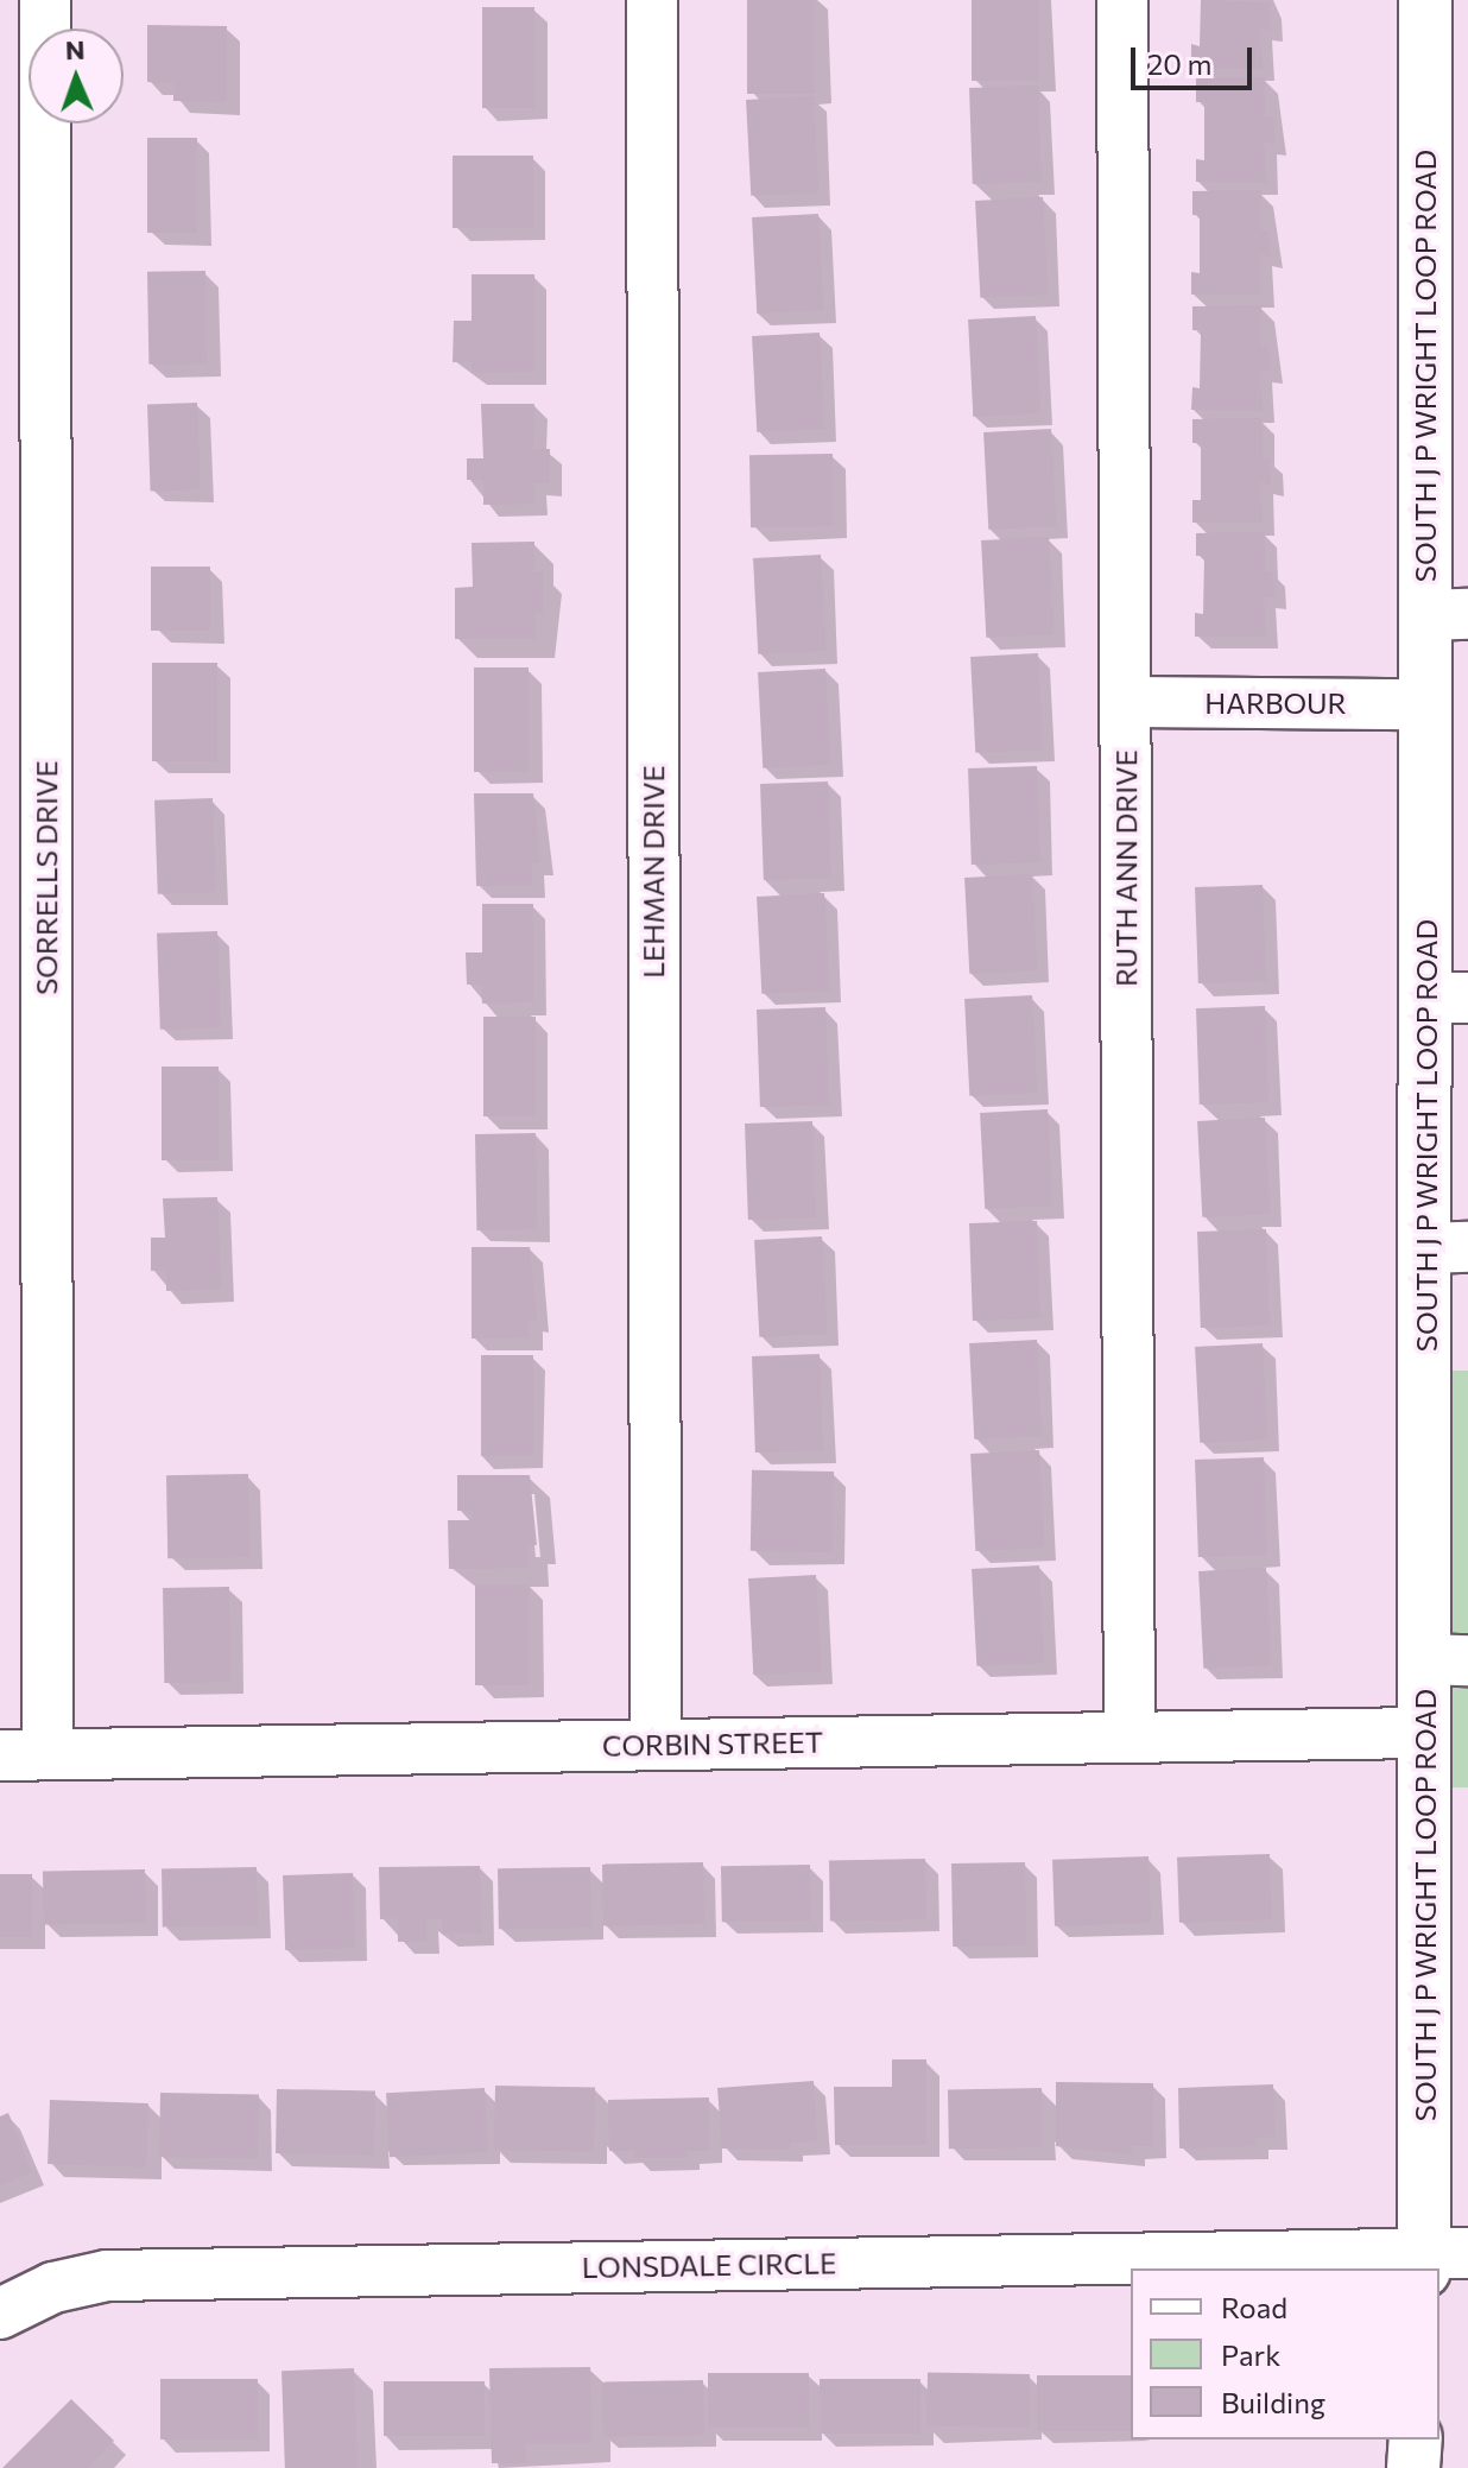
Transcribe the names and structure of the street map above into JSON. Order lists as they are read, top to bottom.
{
  "streets": {
    "main road": ["SOUTH J P WRIGHT LOOP ROAD"],
    "street": [
      "HARBOUR",
      "RUTH ANN DRIVE",
      "LEHMAN DRIVE",
      "SORRELLS DRIVE",
      "CORBIN STREET",
      "LONSDALE CIRCLE"
    ]
  },
  "crossings": [
    ["SOUTH J P WRIGHT LOOP ROAD", "HARBOUR"],
    ["SOUTH J P WRIGHT LOOP ROAD", "CORBIN STREET"],
    ["SOUTH J P WRIGHT LOOP ROAD", "LONSDALE CIRCLE"],
    ["HARBOUR", "RUTH ANN DRIVE"],
    ["RUTH ANN DRIVE", "CORBIN STREET"],
    ["LEHMAN DRIVE", "CORBIN STREET"],
    ["SORRELLS DRIVE", "CORBIN STREET"]
  ],
  "legend": ["Road", "Park", "Building"],
  "scale_bar": "20 m",
  "north": "top"
}
